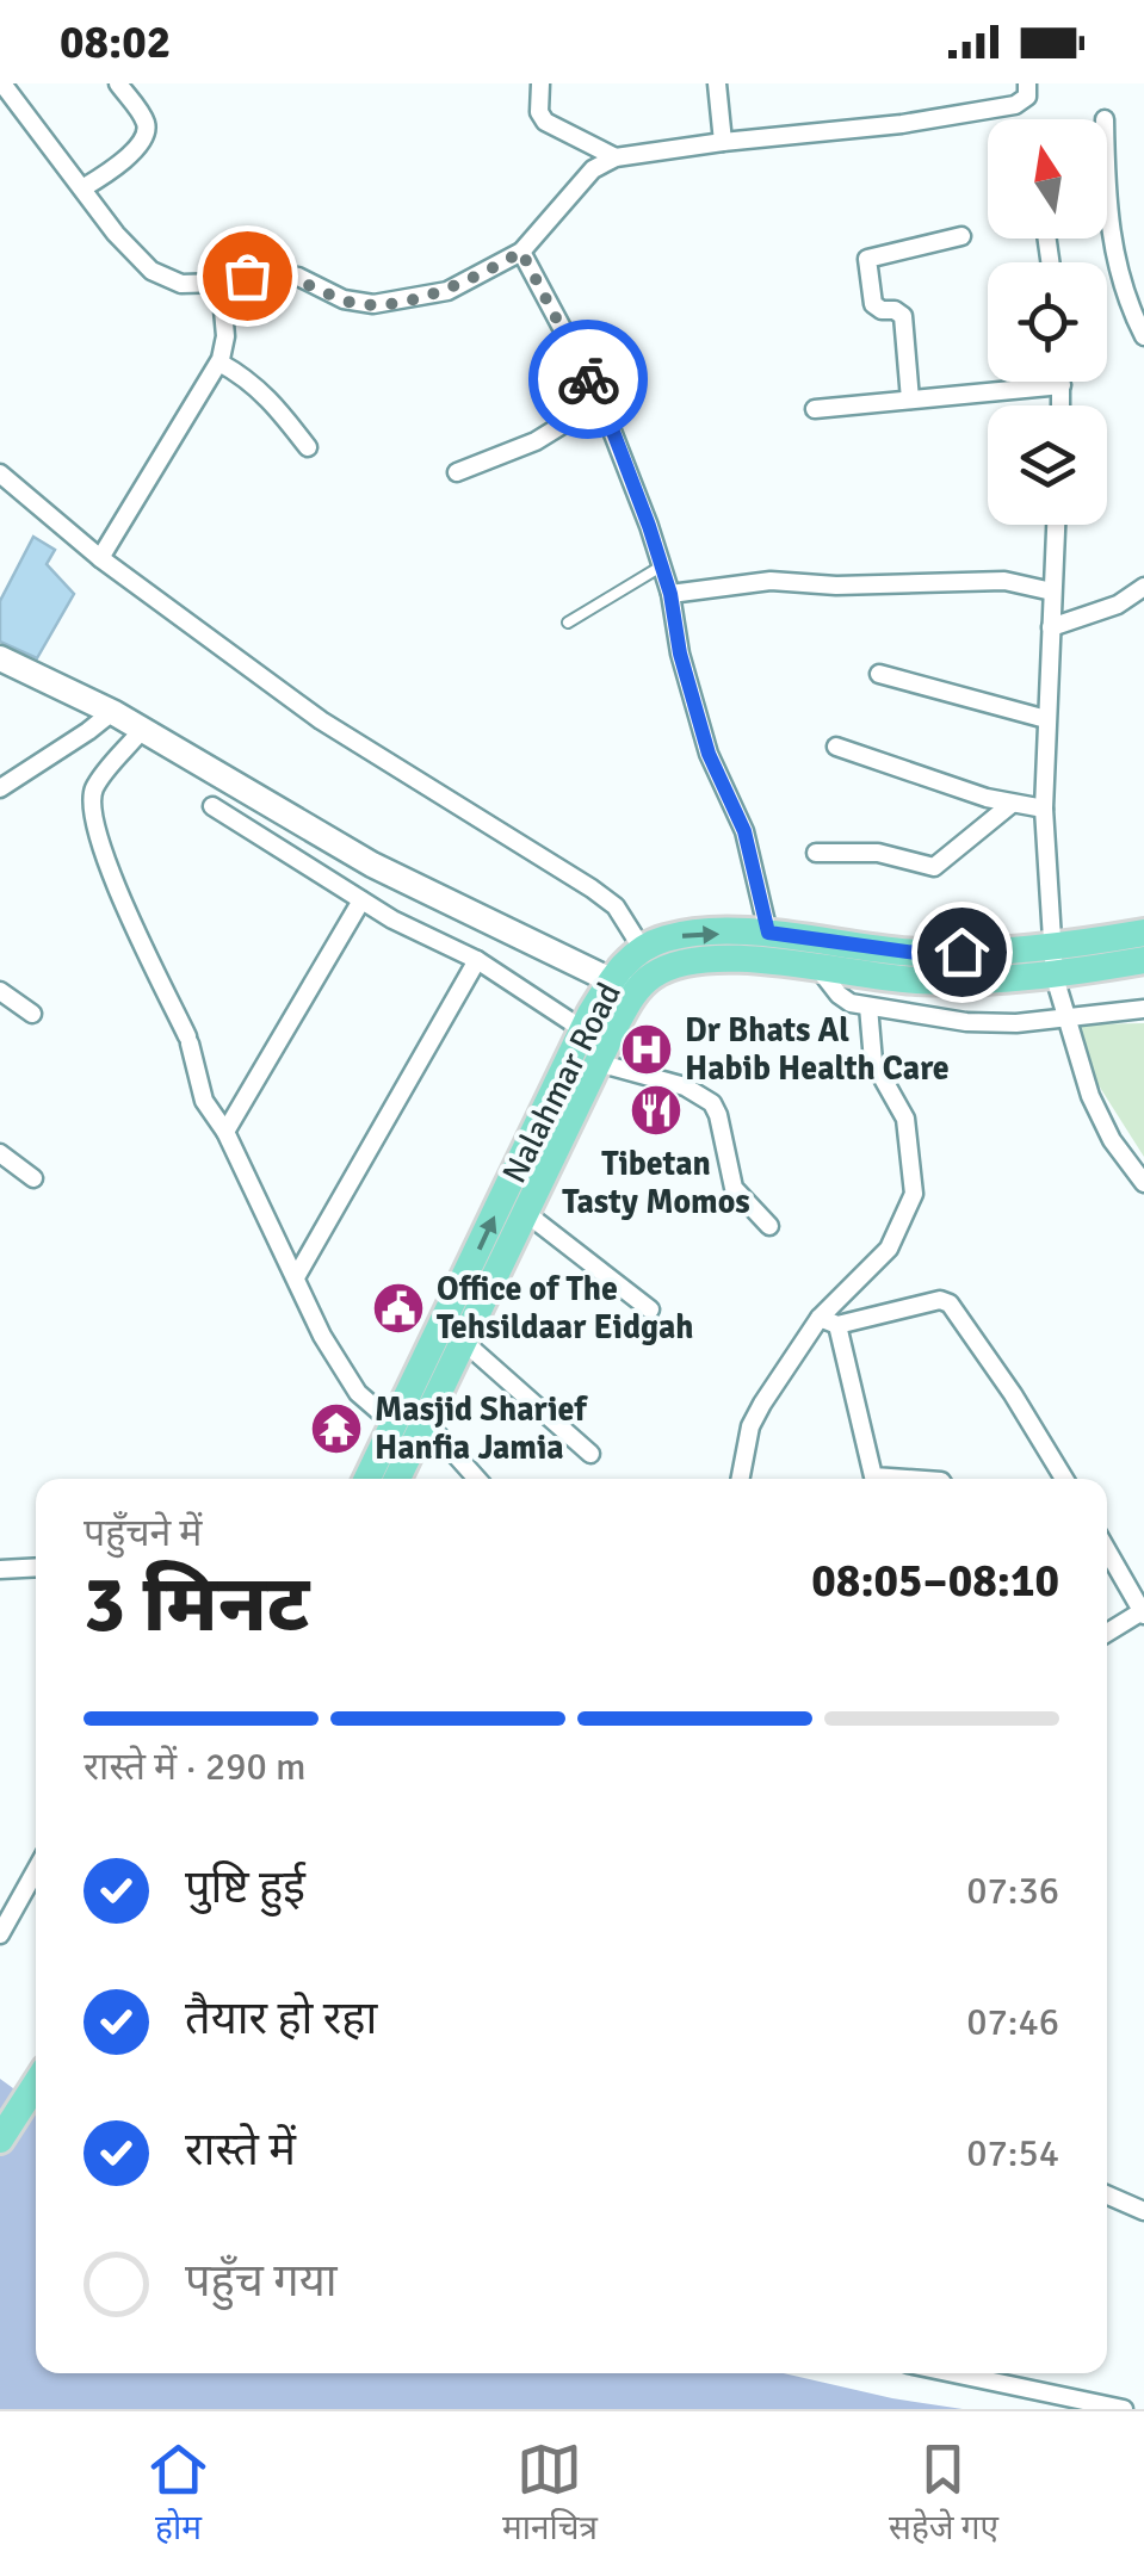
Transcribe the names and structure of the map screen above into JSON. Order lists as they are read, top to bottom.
{
  "streets": {
    "main road": ["Nalahmar Road"]
  },
  "places": {
    "hospital": ["Dr Bhats Al Habib Health Care"],
    "restaurant": ["Tibetan Tasty Momos"],
    "public building": ["Office of The Tehsildaar Eidgah"],
    "temple": ["Masjid Sharief Hanfia Jamia"]
  },
  "north": "top",
  "page": {
    "status": "08:02",
    "heading": ["3 मिनट", "पहुँचने में", "08:05–08:10"],
    "bar": "रास्ते में · 290 m",
    "list": [
      ["पुष्टि हुई", "07:36"],
      ["तैयार हो रहा", "07:46"],
      ["रास्ते में", "07:54"],
      "पहुँच गया"
    ],
    "tabs": ["होम", "मानचित्र", "सहेजे गए"]
  }
}
